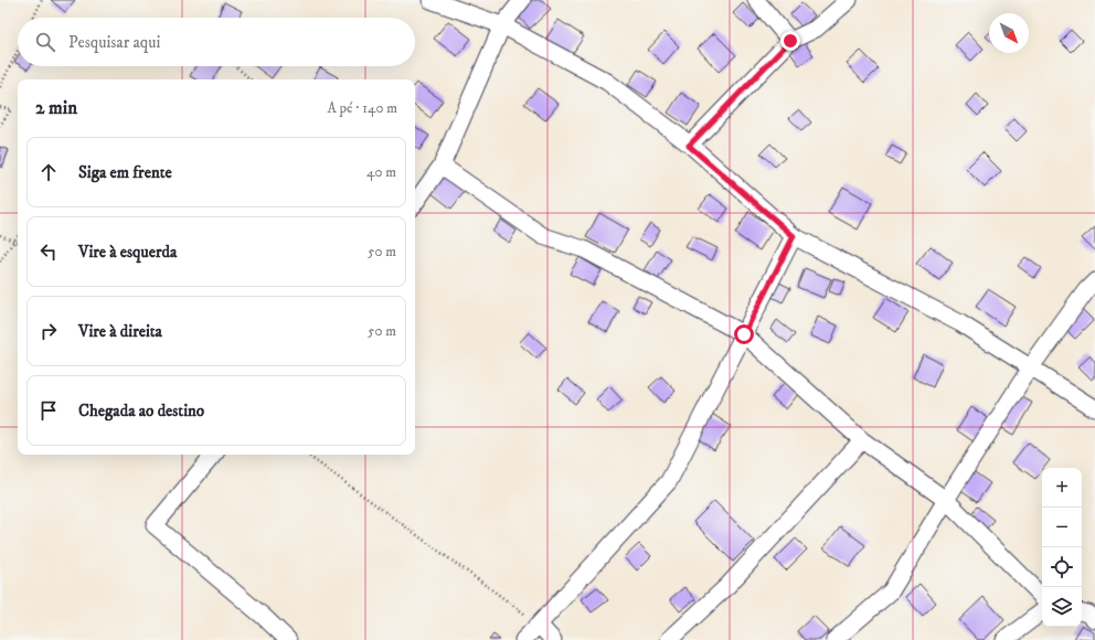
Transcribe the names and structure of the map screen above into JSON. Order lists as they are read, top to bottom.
{
  "north": "bottom right",
  "page": {
    "search": "Pesquisar aqui",
    "heading": ["2 min", "A pé · 140 m"],
    "list": [
      ["Siga em frente", "40 m"],
      ["Vire à esquerda", "50 m"],
      ["Vire à direita", "50 m"],
      "Chegada ao destino"
    ],
    "map_buttons": ["+", "−"]
  }
}
